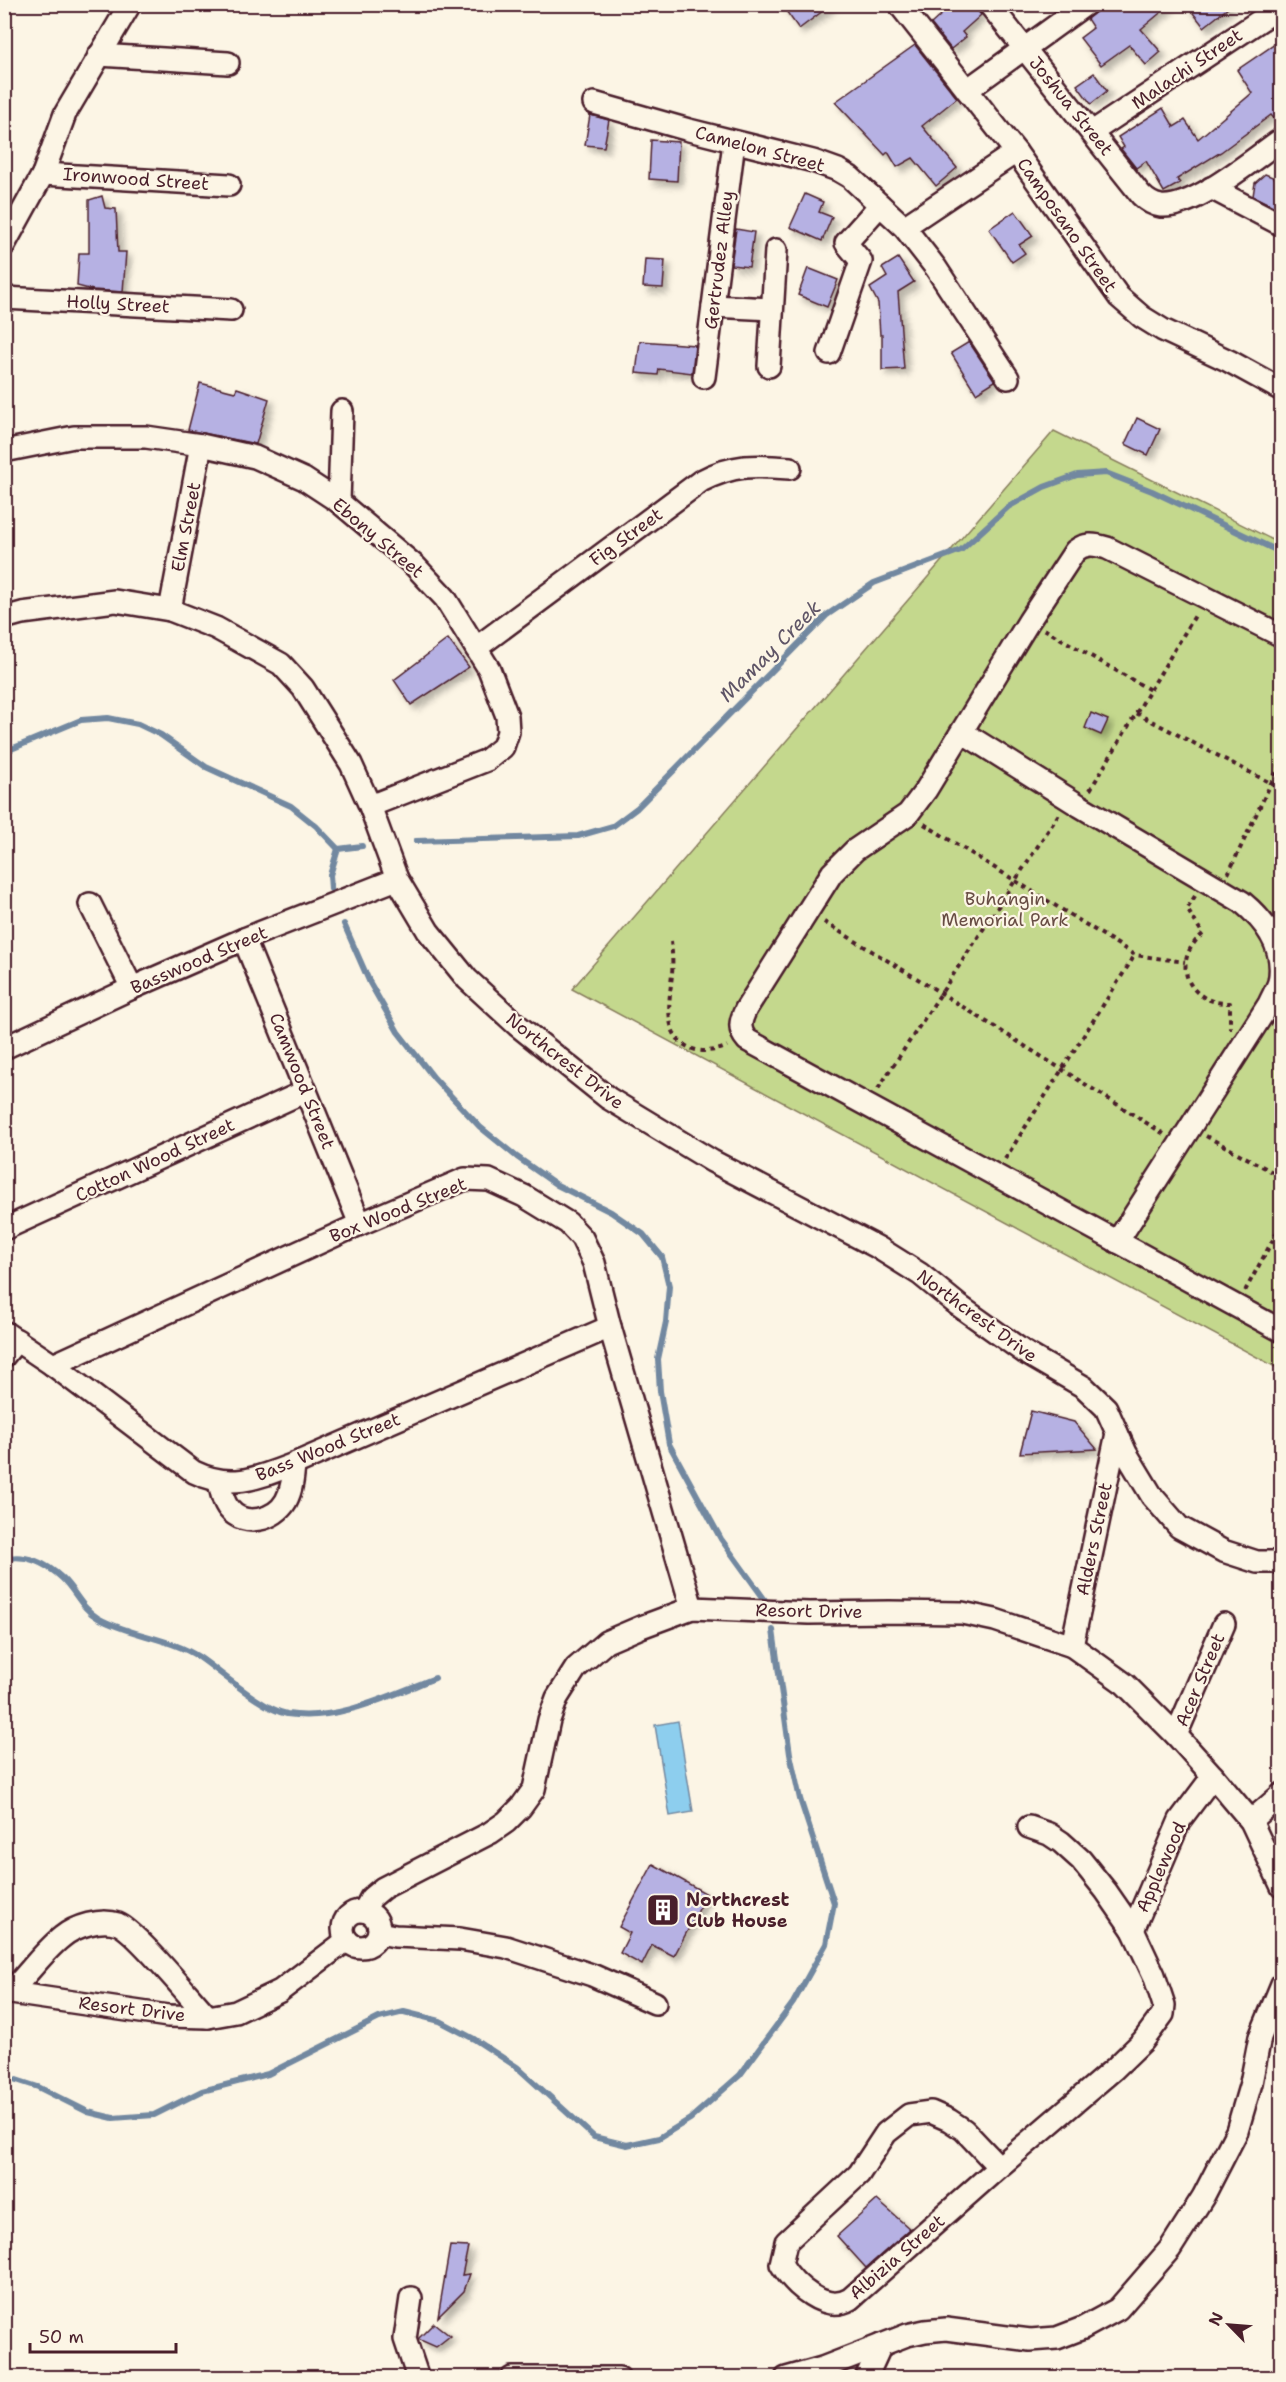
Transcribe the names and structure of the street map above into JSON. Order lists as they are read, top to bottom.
{
  "streets": {
    "street": [
      "Malachi Street",
      "Joshua Street",
      "Camelon Street",
      "Ironwood Street",
      "Camposano Street",
      "Gertrudez Alley",
      "Holly Street",
      "Elm Street",
      "Fig Street",
      "Ebony Street",
      "Basswood Street",
      "Northcrest Drive",
      "Camwood Street",
      "Cotton Wood Street",
      "Box Wood Street",
      "Bass Wood Street",
      "Alders Street",
      "Resort Drive",
      "Acer Street",
      "Applewood",
      "Albizia Street"
    ]
  },
  "crossings": [
    ["Malachi Street", "Joshua Street"],
    ["Camelon Street", "Gertrudez Alley"],
    ["Elm Street", "Ebony Street"],
    ["Elm Street", "Northcrest Drive"],
    ["Fig Street", "Ebony Street"],
    ["Ebony Street", "Northcrest Drive"],
    ["Basswood Street", "Northcrest Drive"],
    ["Basswood Street", "Camwood Street"],
    ["Northcrest Drive", "Alders Street"],
    ["Camwood Street", "Cotton Wood Street"],
    ["Camwood Street", "Box Wood Street"],
    ["Box Wood Street", "Bass Wood Street"],
    ["Box Wood Street", "Resort Drive"],
    ["Alders Street", "Resort Drive"],
    ["Resort Drive", "Acer Street"],
    ["Resort Drive", "Applewood"],
    ["Applewood", "Albizia Street"]
  ],
  "water": ["Mamay Creek"],
  "parks": ["Buhangin Memorial Park"],
  "places": {
    "building": ["Northcrest Club House"]
  },
  "scale_bar": "50 m",
  "north": "top left"
}
